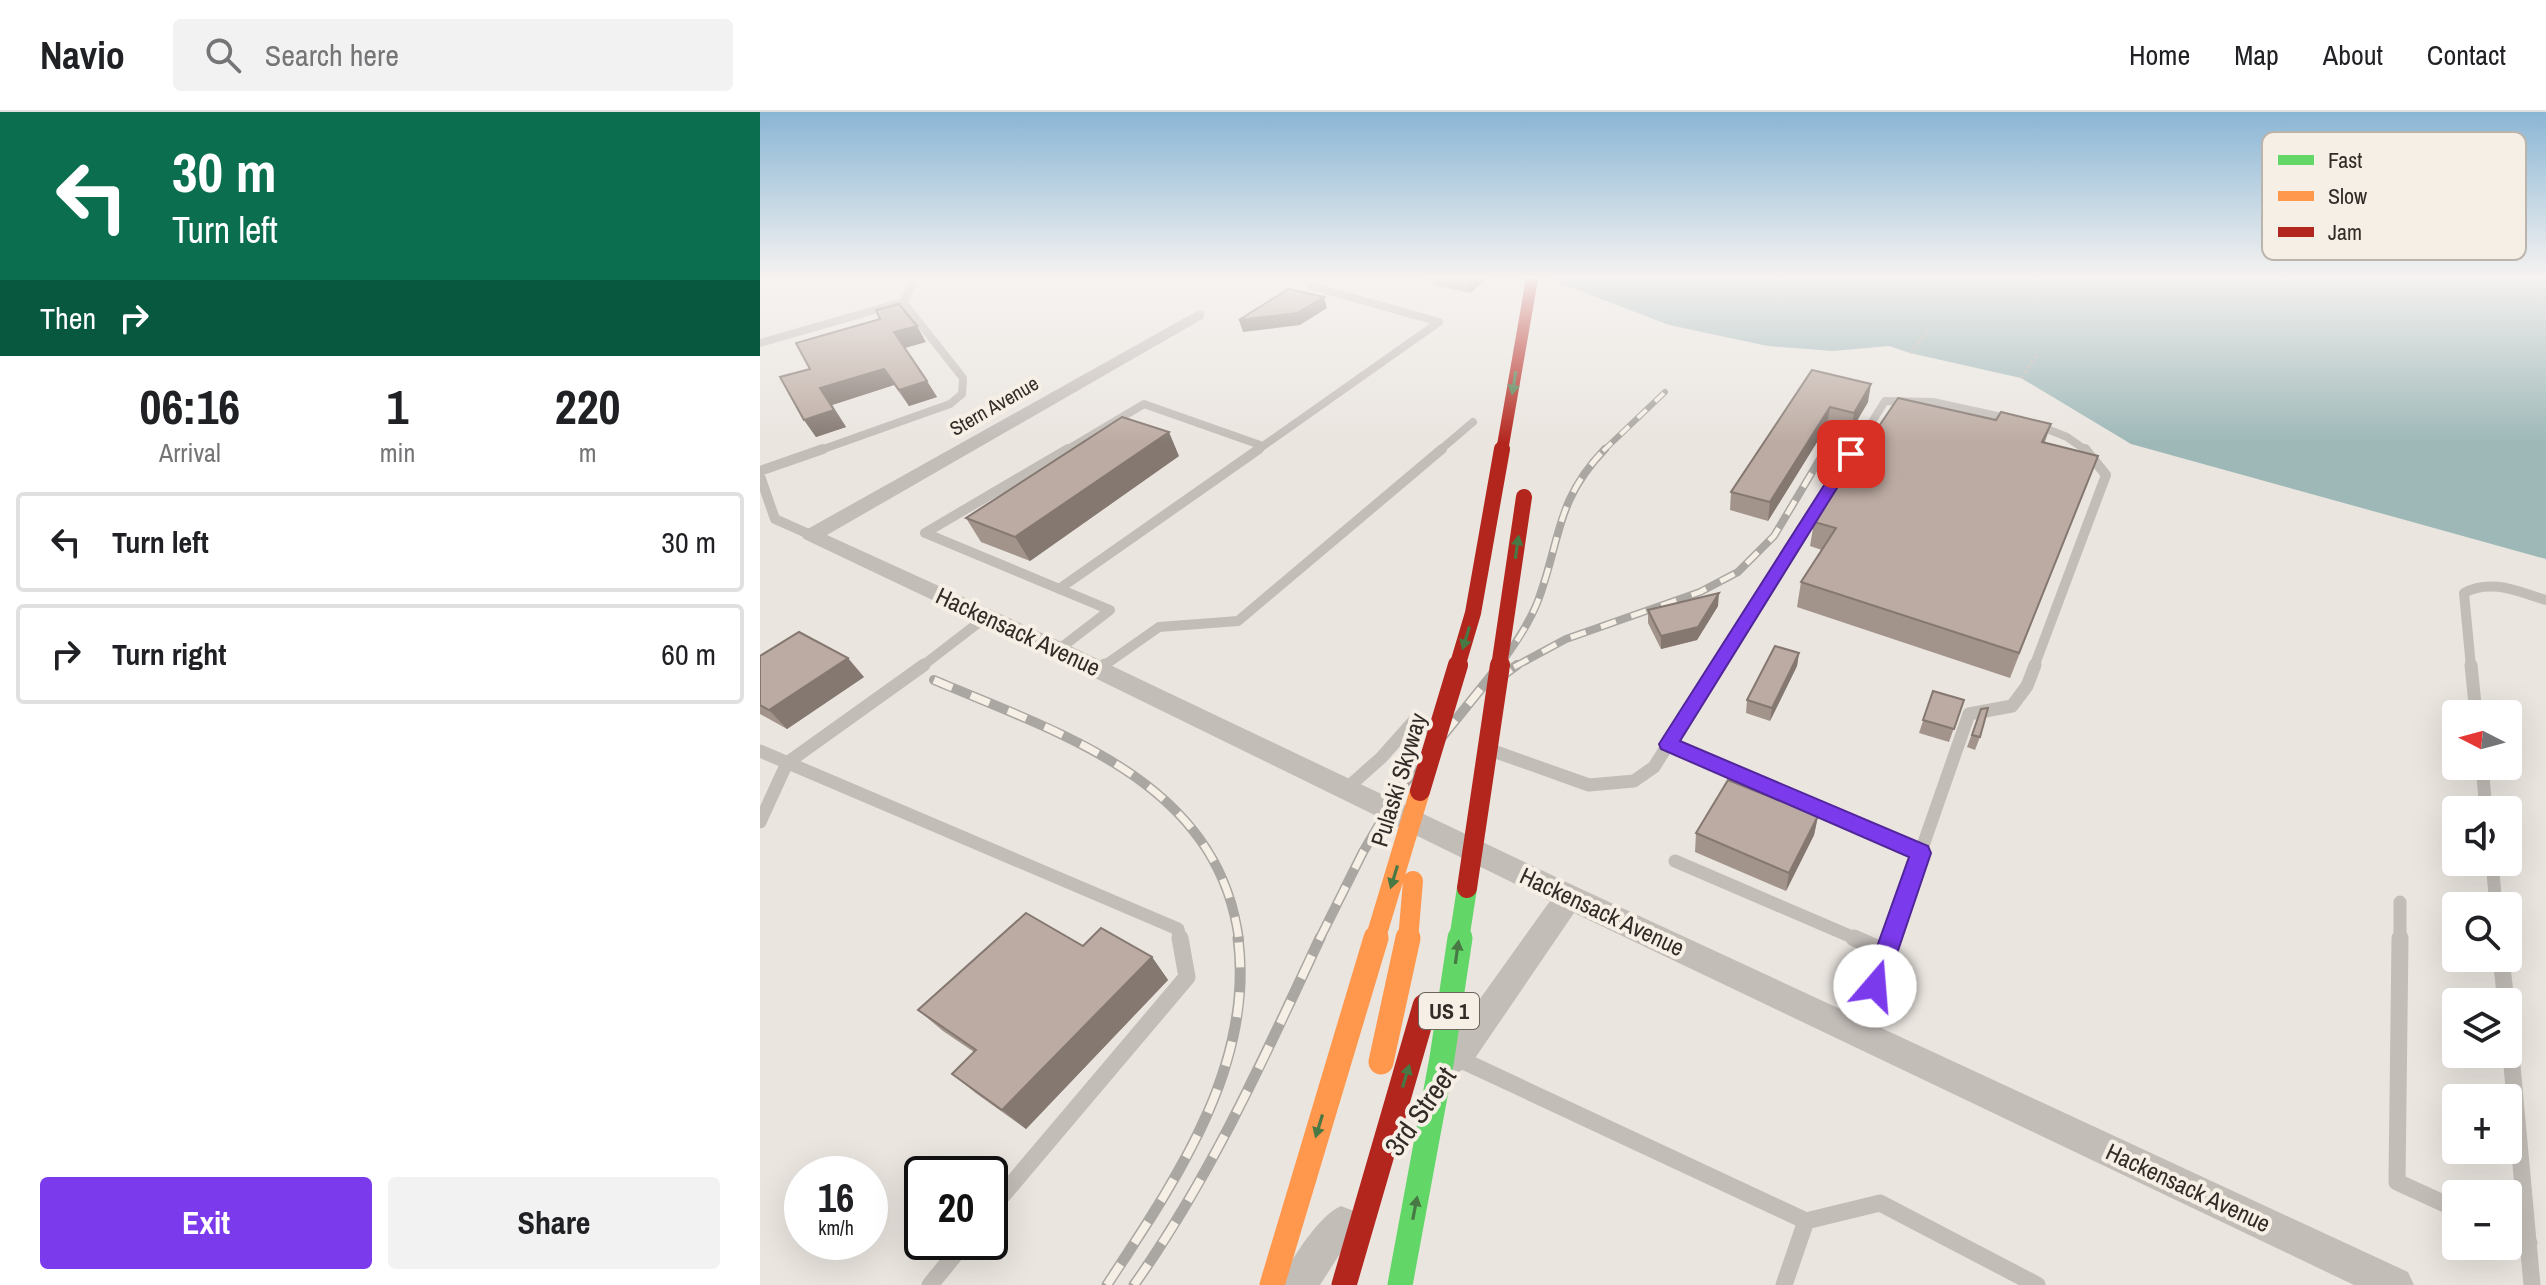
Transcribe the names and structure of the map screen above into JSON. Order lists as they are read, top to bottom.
{
  "streets": {
    "highway": ["Pulaski Skyway", "US 1"],
    "street": ["Stern Avenue", "Hackensack Avenue", "3rd Street"]
  },
  "crossings": [
    ["Stern Avenue", "Hackensack Avenue"],
    ["Hackensack Avenue", "3rd Street"]
  ],
  "legend": ["Fast", "Slow", "Jam"],
  "north": "left",
  "page": {
    "header": "Navio",
    "search": "Search here",
    "nav": [
      "Home",
      "Map",
      "About",
      "Contact"
    ],
    "turn": ["30 m", "Turn left"],
    "then": "Then",
    "eta": [
      "06:16",
      "Arrival",
      "1",
      "min",
      "220",
      "m"
    ],
    "list": [
      {
        "name": "Turn left",
        "value": "30 m"
      },
      {
        "name": "Turn right",
        "value": "60 m"
      }
    ],
    "map_buttons": ["+", "−"],
    "speed": "16 km/h",
    "limit": "20",
    "buttons": ["Exit", "Share"]
  }
}
